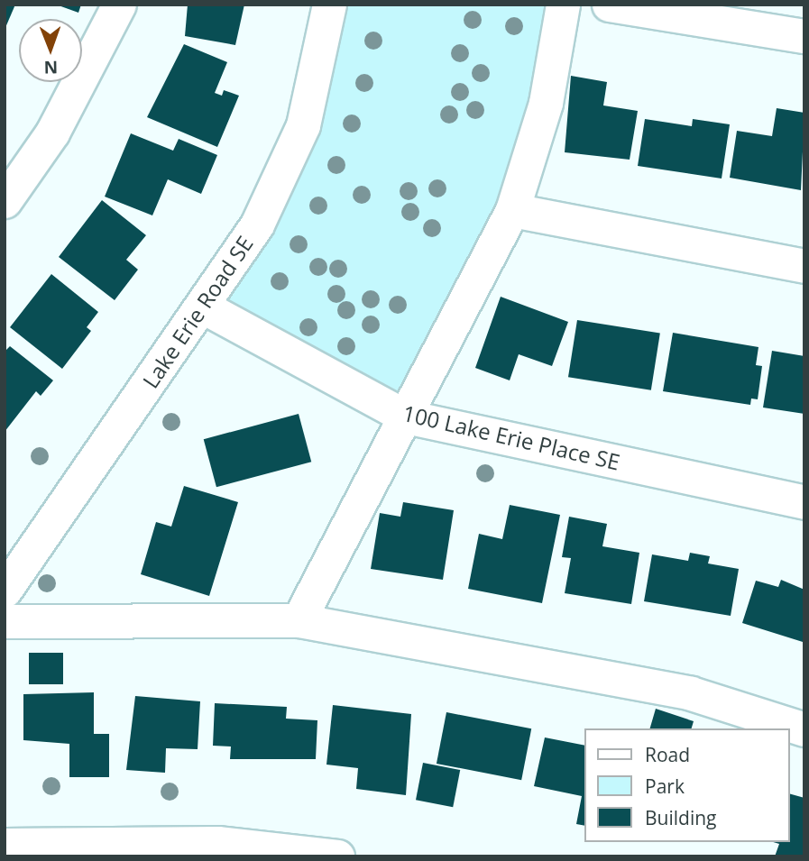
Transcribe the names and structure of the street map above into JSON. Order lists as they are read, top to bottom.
{
  "streets": {
    "street": ["Lake Erie Road SE", "100 Lake Erie Place SE"]
  },
  "crossings": [
    ["Lake Erie Road SE", "100 Lake Erie Place SE"]
  ],
  "legend": ["Road", "Park", "Building"],
  "north": "bottom"
}
